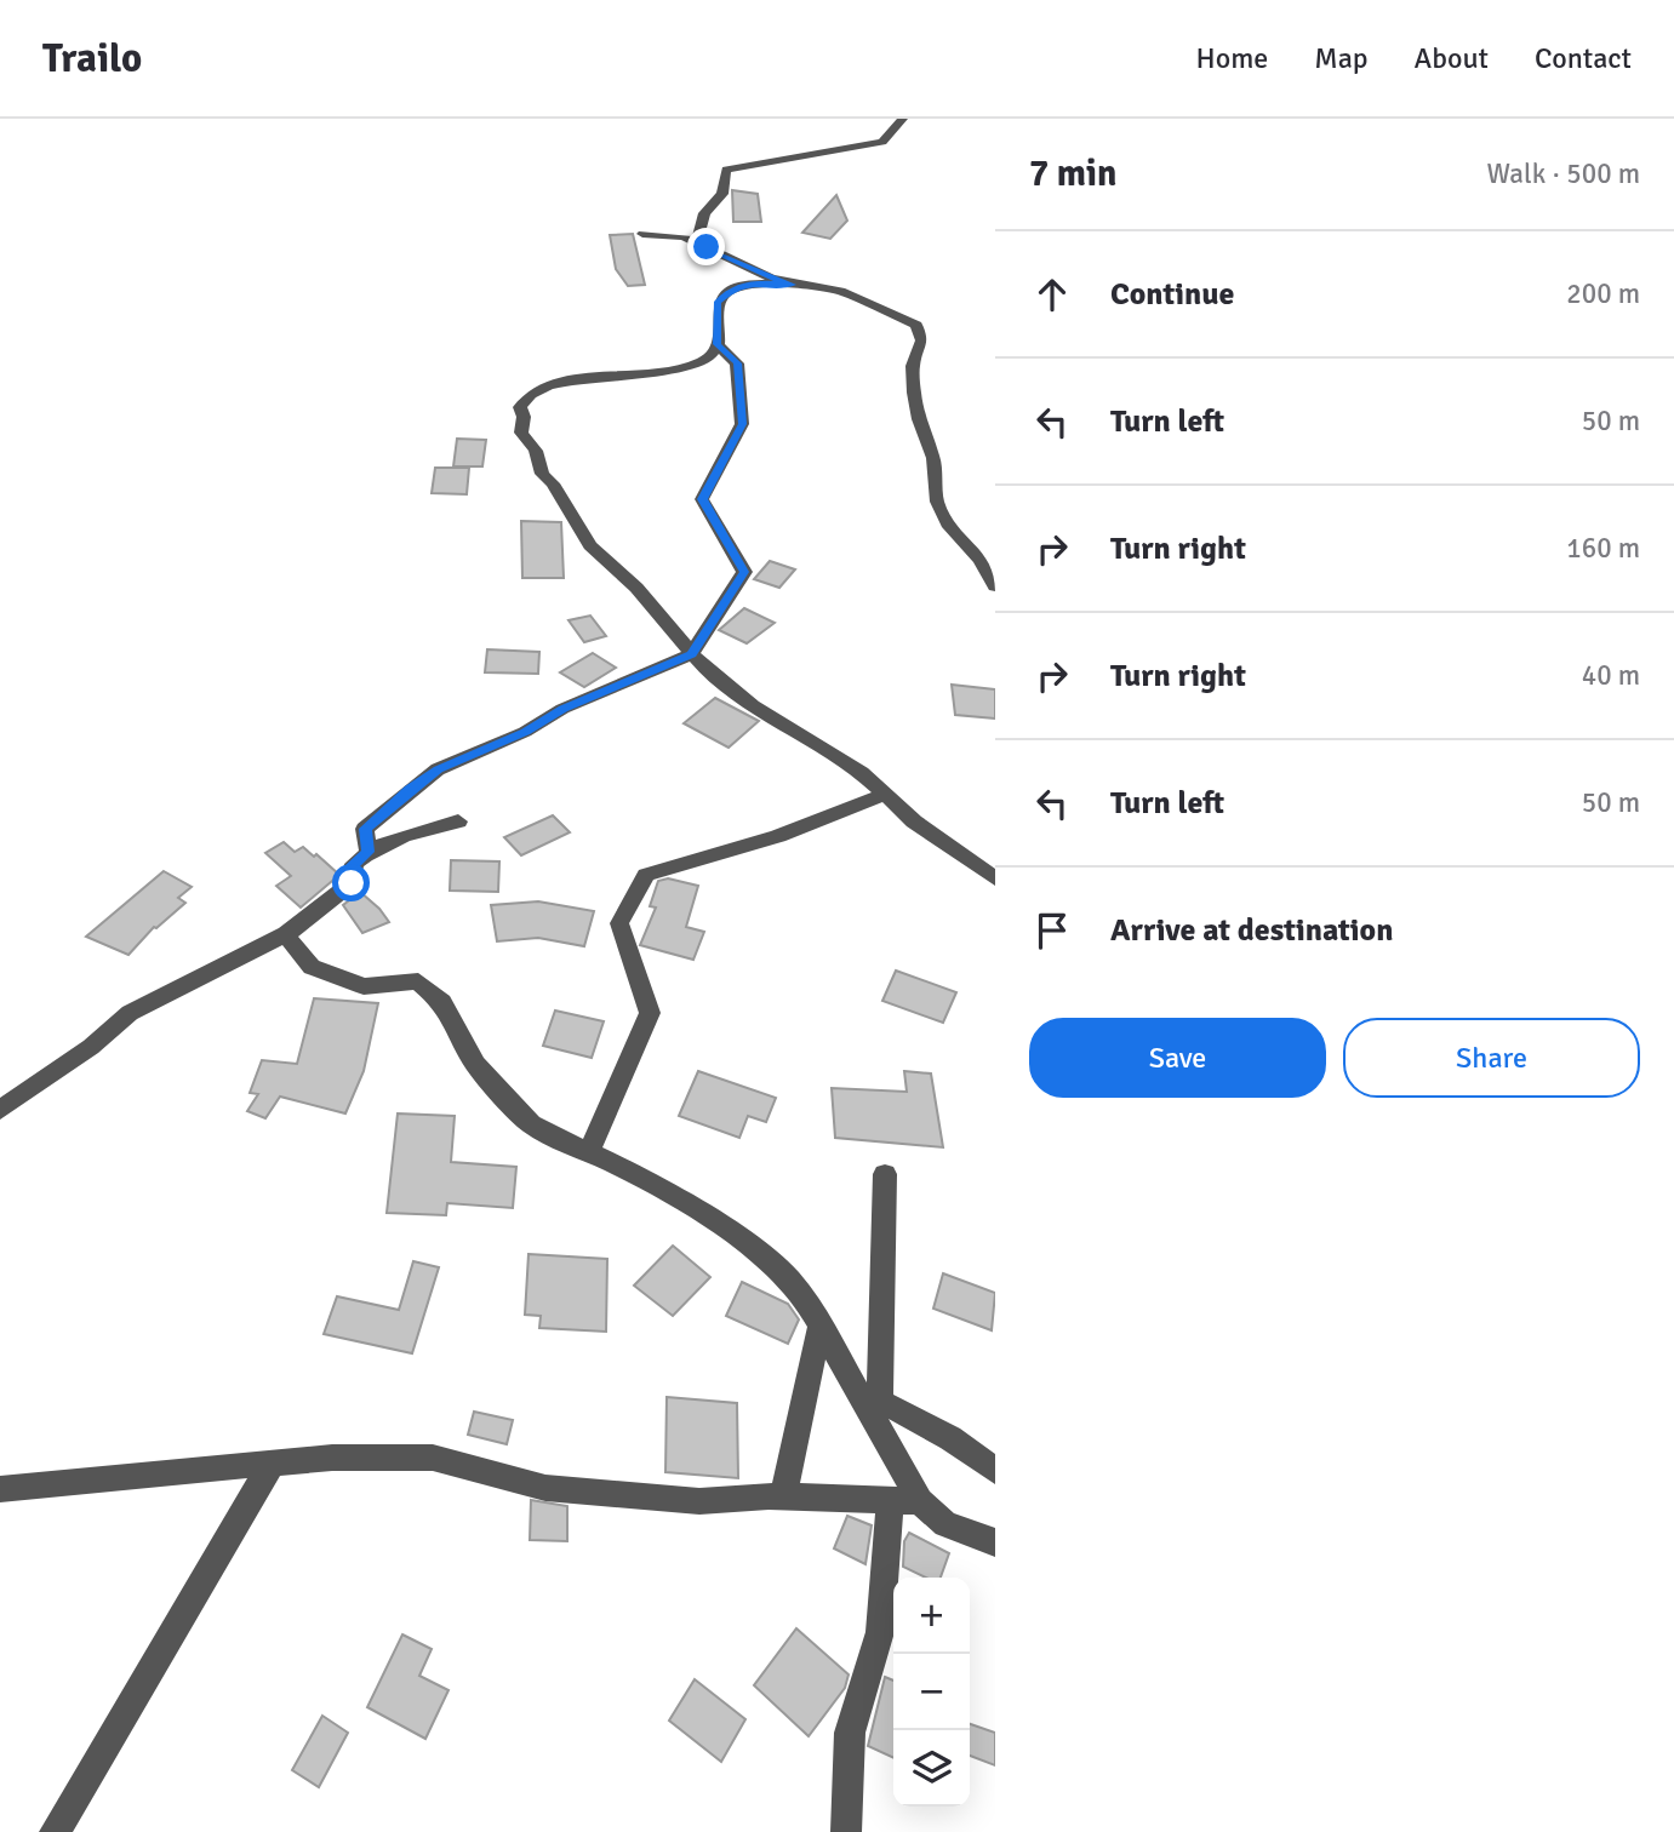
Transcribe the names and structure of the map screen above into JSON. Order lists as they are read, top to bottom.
{
  "page": {
    "header": "Trailo",
    "nav": [
      "Home",
      "Map",
      "About",
      "Contact"
    ],
    "heading": ["7 min", "Walk · 500 m"],
    "list": [
      ["Continue", "200 m"],
      ["Turn left", "50 m"],
      ["Turn right", "160 m"],
      ["Turn right", "40 m"],
      ["Turn left", "50 m"],
      "Arrive at destination"
    ],
    "buttons": ["Save", "Share"],
    "map_buttons": ["+", "−"]
  }
}
